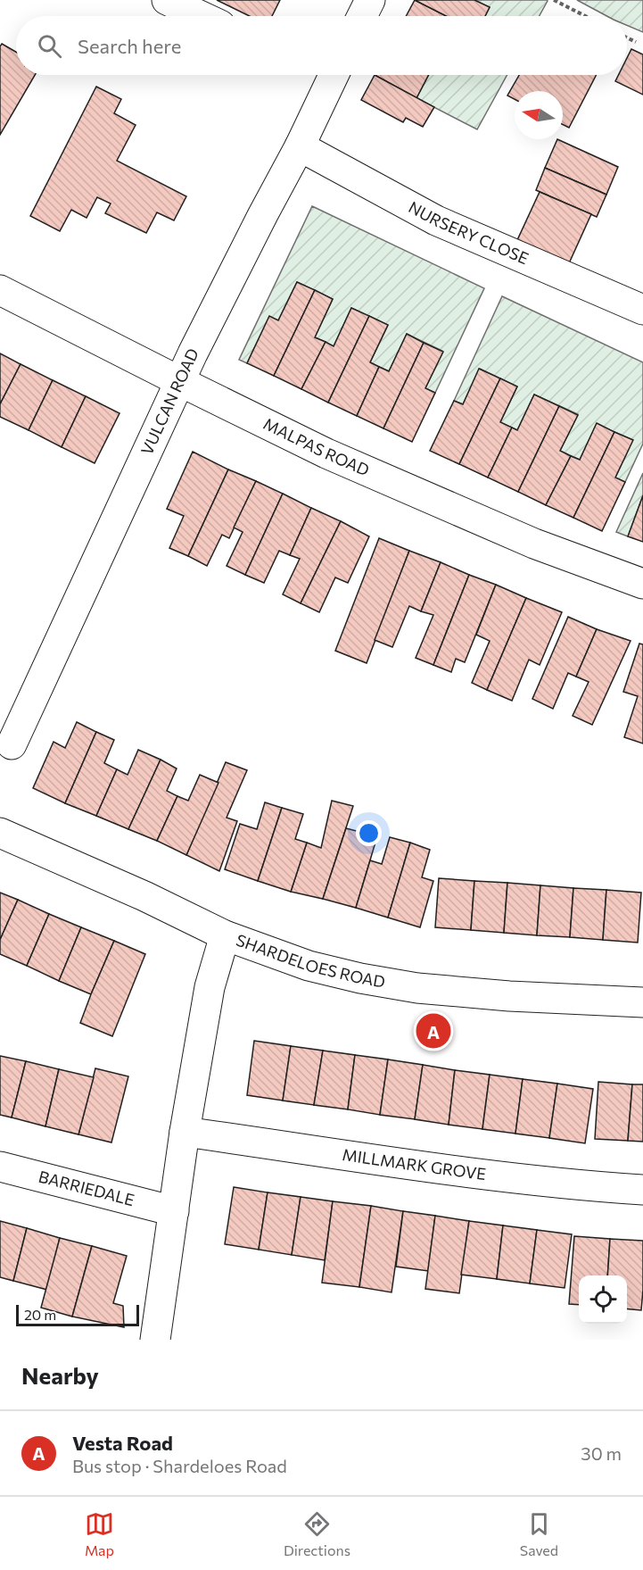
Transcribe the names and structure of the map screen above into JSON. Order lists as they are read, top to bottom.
{
  "streets": {
    "street": [
      "NURSERY CLOSE",
      "VULCAN ROAD",
      "MALPAS ROAD",
      "SHARDELOES ROAD",
      "MILLMARK GROVE",
      "BARRIEDALE"
    ]
  },
  "crossings": [
    ["NURSERY CLOSE", "VULCAN ROAD"],
    ["VULCAN ROAD", "MALPAS ROAD"]
  ],
  "scale_bar": "20 m",
  "north": "left",
  "page": {
    "search": "Search here",
    "pins": "A",
    "scale": "20 m",
    "heading": "Nearby",
    "list": [
      {
        "mark": "A",
        "name": "Vesta Road",
        "note": "Bus stop · Shardeloes Road",
        "value": "30 m"
      }
    ],
    "nav": ["Map", "Directions", "Saved"]
  }
}
